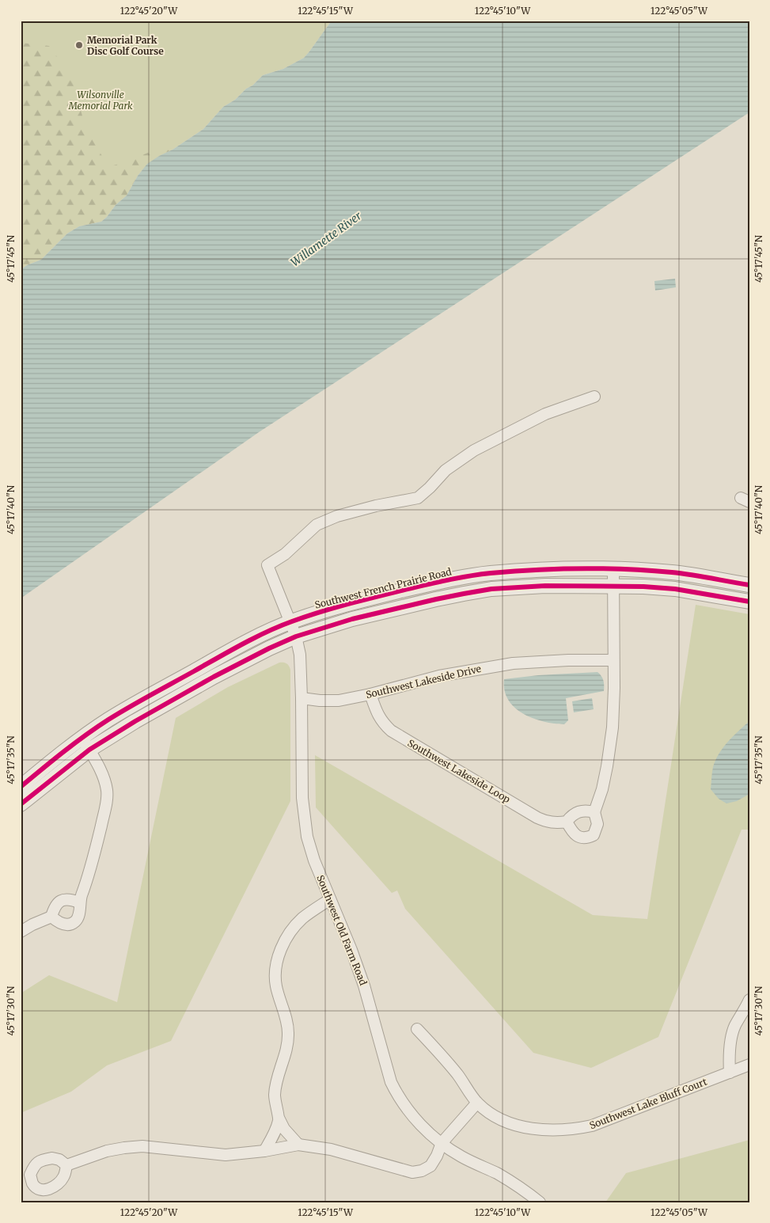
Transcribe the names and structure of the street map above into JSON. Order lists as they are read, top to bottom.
{
  "streets": {
    "street": [
      "Southwest French Prairie Road",
      "Southwest Lakeside Drive",
      "Southwest Lakeside Loop",
      "Southwest Old Farm Road",
      "Southwest Lake Bluff Court"
    ]
  },
  "crossings": [
    ["Southwest French Prairie Road", "Southwest Old Farm Road"],
    ["Southwest Lakeside Drive", "Southwest Lakeside Loop"],
    ["Southwest Lakeside Drive", "Southwest Old Farm Road"]
  ],
  "water": ["Willamette River"],
  "parks": ["Wilsonville Memorial Park"],
  "places": ["Memorial Park Disc Golf Course"],
  "coordinates": [
    "122°45'20\"W",
    "122°45'15\"W",
    "122°45'10\"W",
    "122°45'05\"W",
    "45°17'45\"N",
    "45°17'40\"N",
    "45°17'35\"N",
    "45°17'30\"N"
  ]
}
